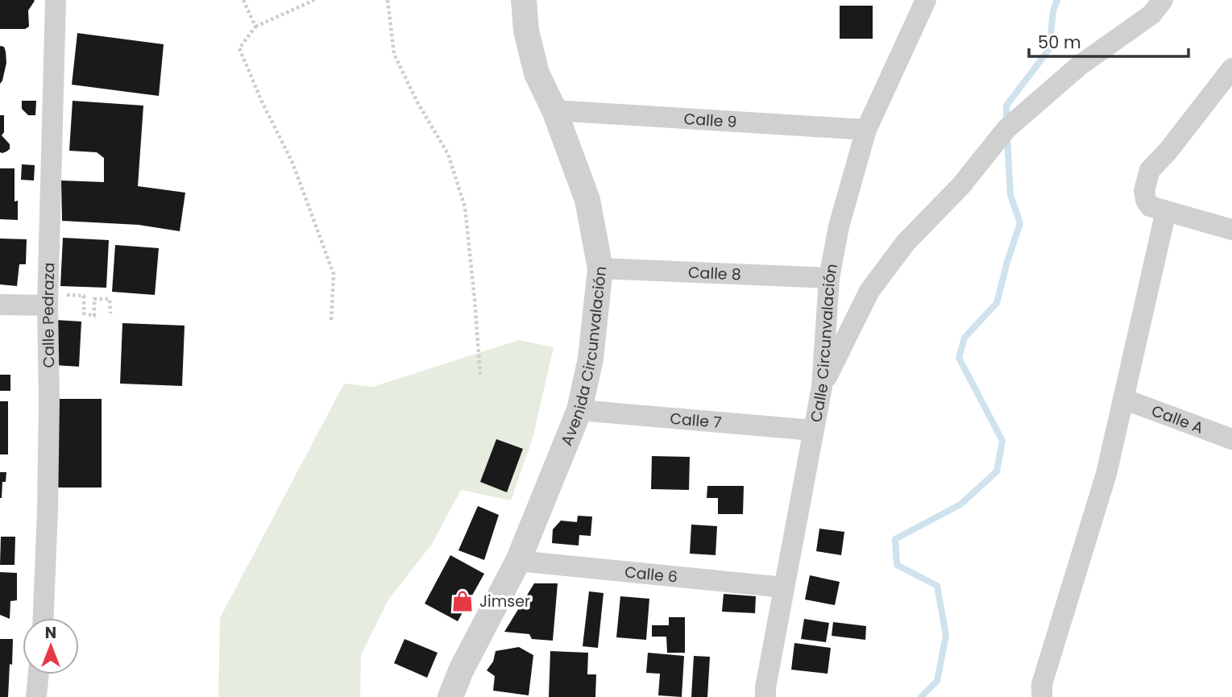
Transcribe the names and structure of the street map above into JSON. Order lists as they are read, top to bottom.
{
  "streets": {
    "street": [
      "Calle 9",
      "Calle 8",
      "Calle Pedraza",
      "Calle Circunvalación",
      "Avenida Circunvalación",
      "Calle A",
      "Calle 7",
      "Calle 6"
    ]
  },
  "crossings": [
    ["Calle 9", "Calle Circunvalación"],
    ["Calle 9", "Avenida Circunvalación"],
    ["Calle 8", "Calle Circunvalación"],
    ["Calle 8", "Avenida Circunvalación"],
    ["Calle Circunvalación", "Calle 7"],
    ["Calle Circunvalación", "Calle 6"],
    ["Avenida Circunvalación", "Calle 7"],
    ["Avenida Circunvalación", "Calle 6"]
  ],
  "places": {
    "shop": ["Jimser"]
  },
  "scale_bar": "50 m",
  "north": "top"
}
